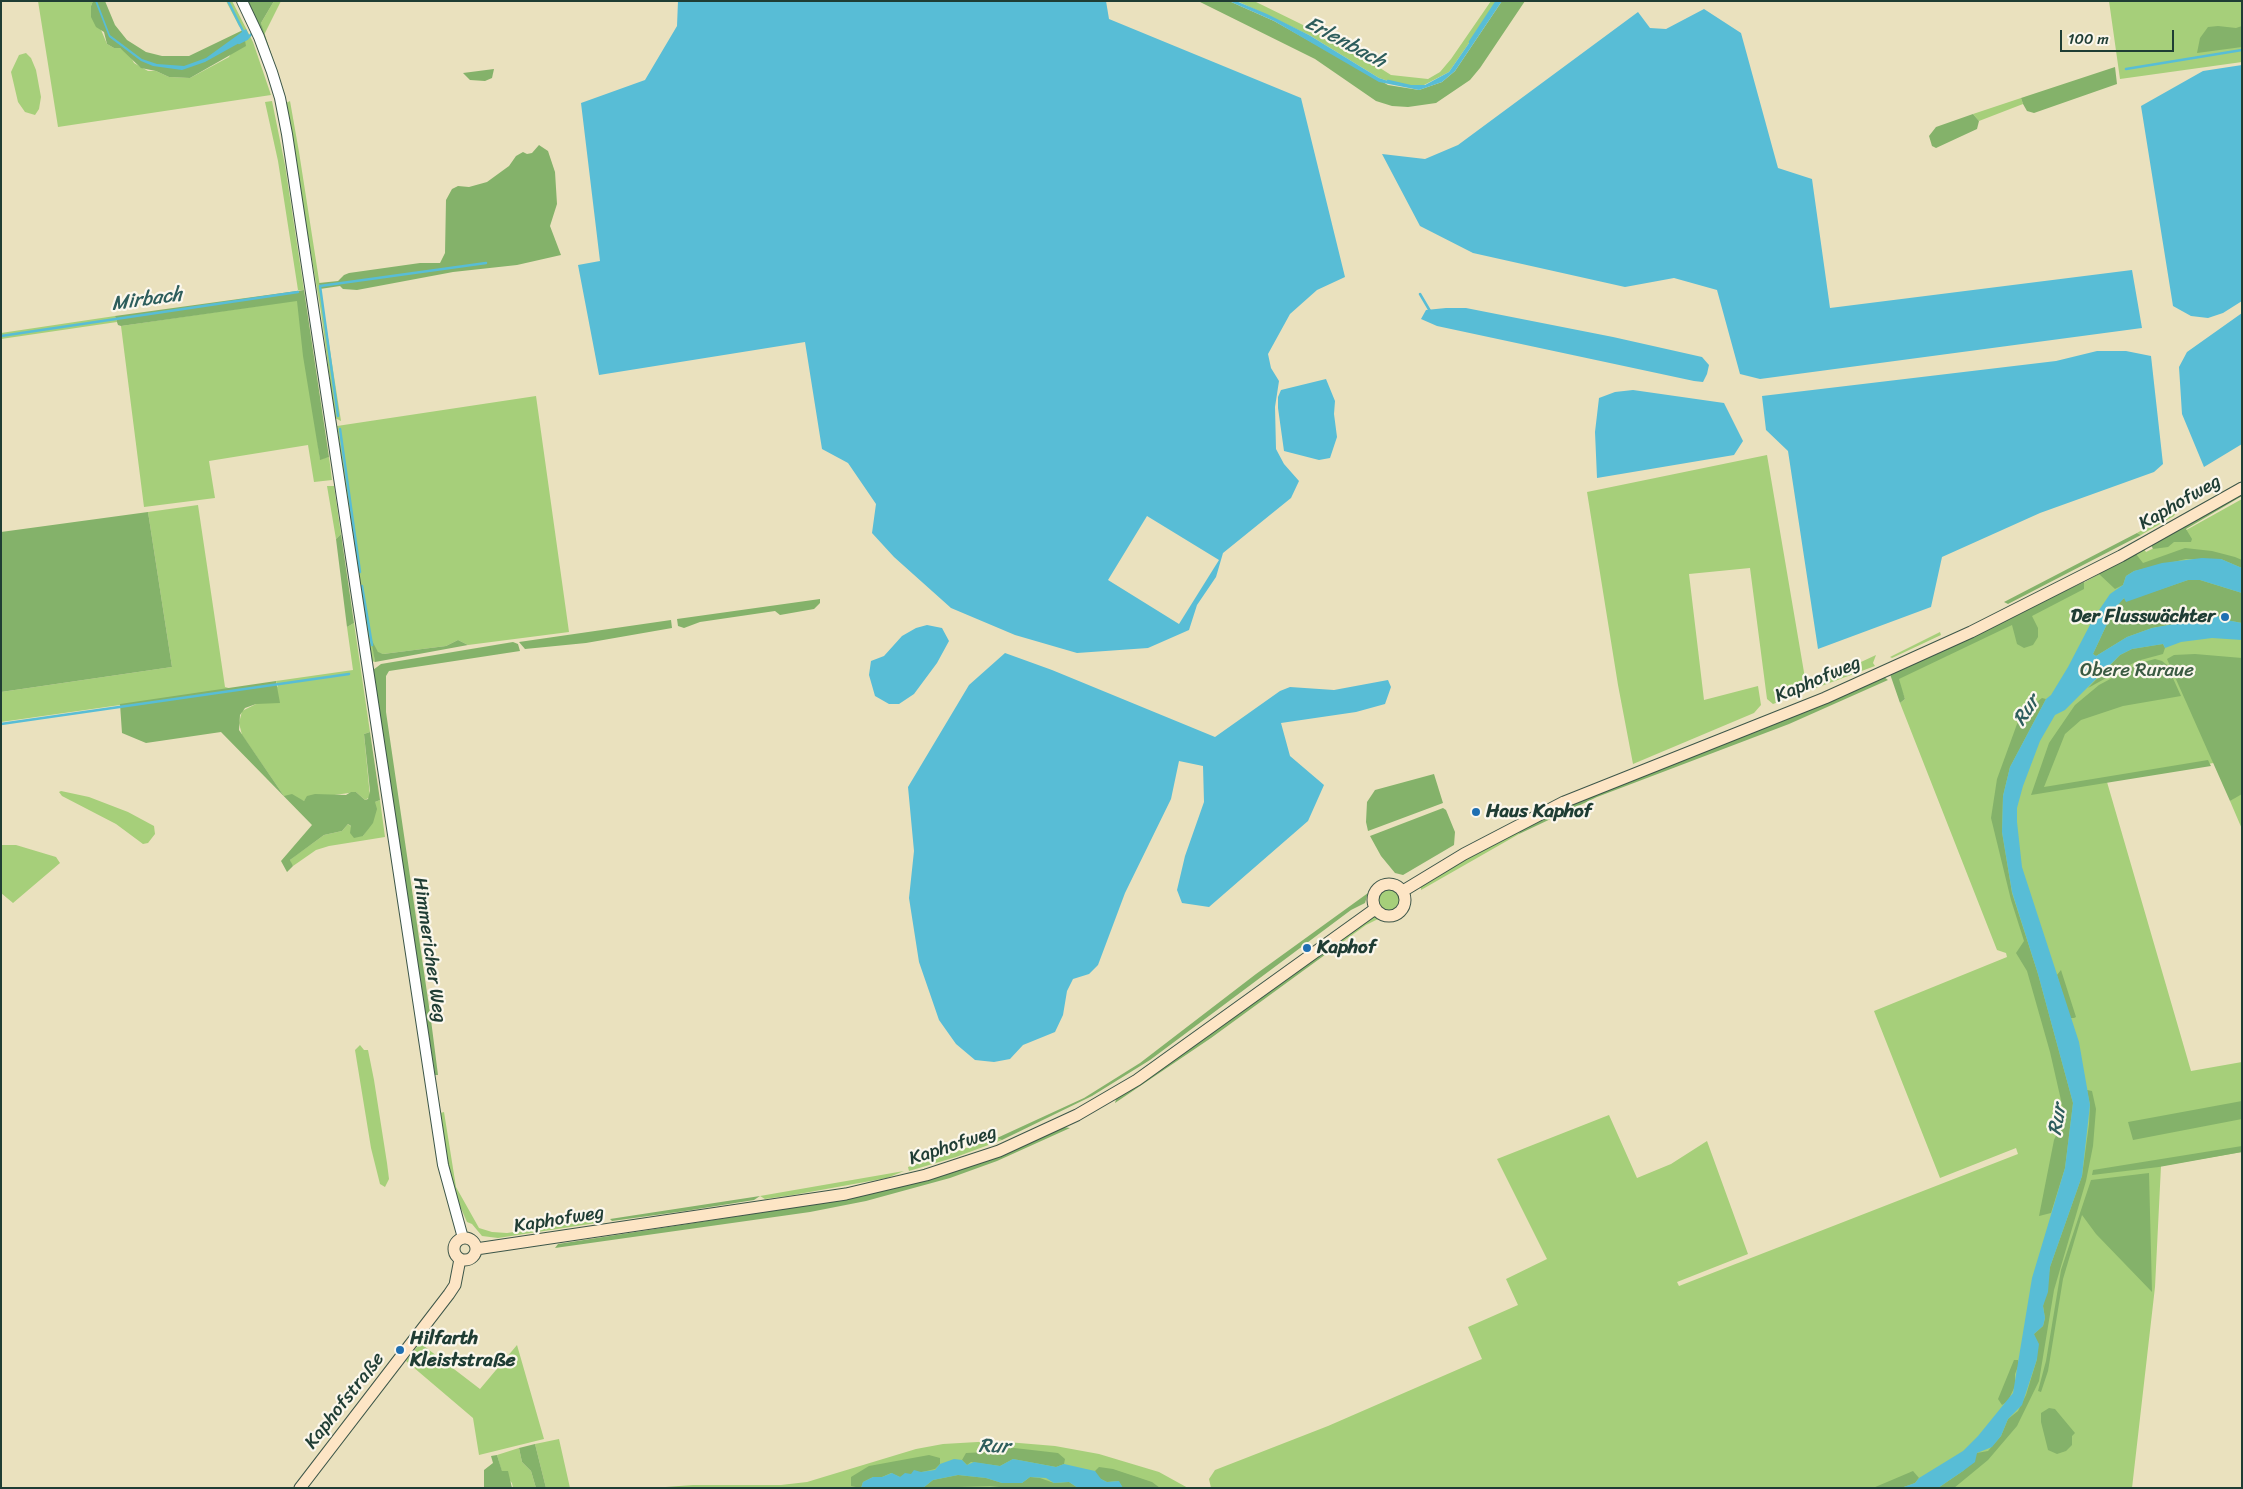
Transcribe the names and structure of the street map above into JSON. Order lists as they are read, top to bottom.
{
  "streets": {
    "main road": ["Kaphofweg", "Kaphofstraße"],
    "street": ["Himmericher Weg"]
  },
  "crossings": [
    ["Kaphofweg", "Himmericher Weg"],
    ["Kaphofweg", "Kaphofstraße"],
    ["Himmericher Weg", "Kaphofstraße"]
  ],
  "water": ["Erlenbach", "Mirbach", "Rur"],
  "parks": ["Obere Ruraue"],
  "places": [
    "Der Flusswächter",
    "Haus Kaphof",
    "Kaphof",
    "Hilfarth Kleiststraße"
  ],
  "scale_bar": "100 m"
}
